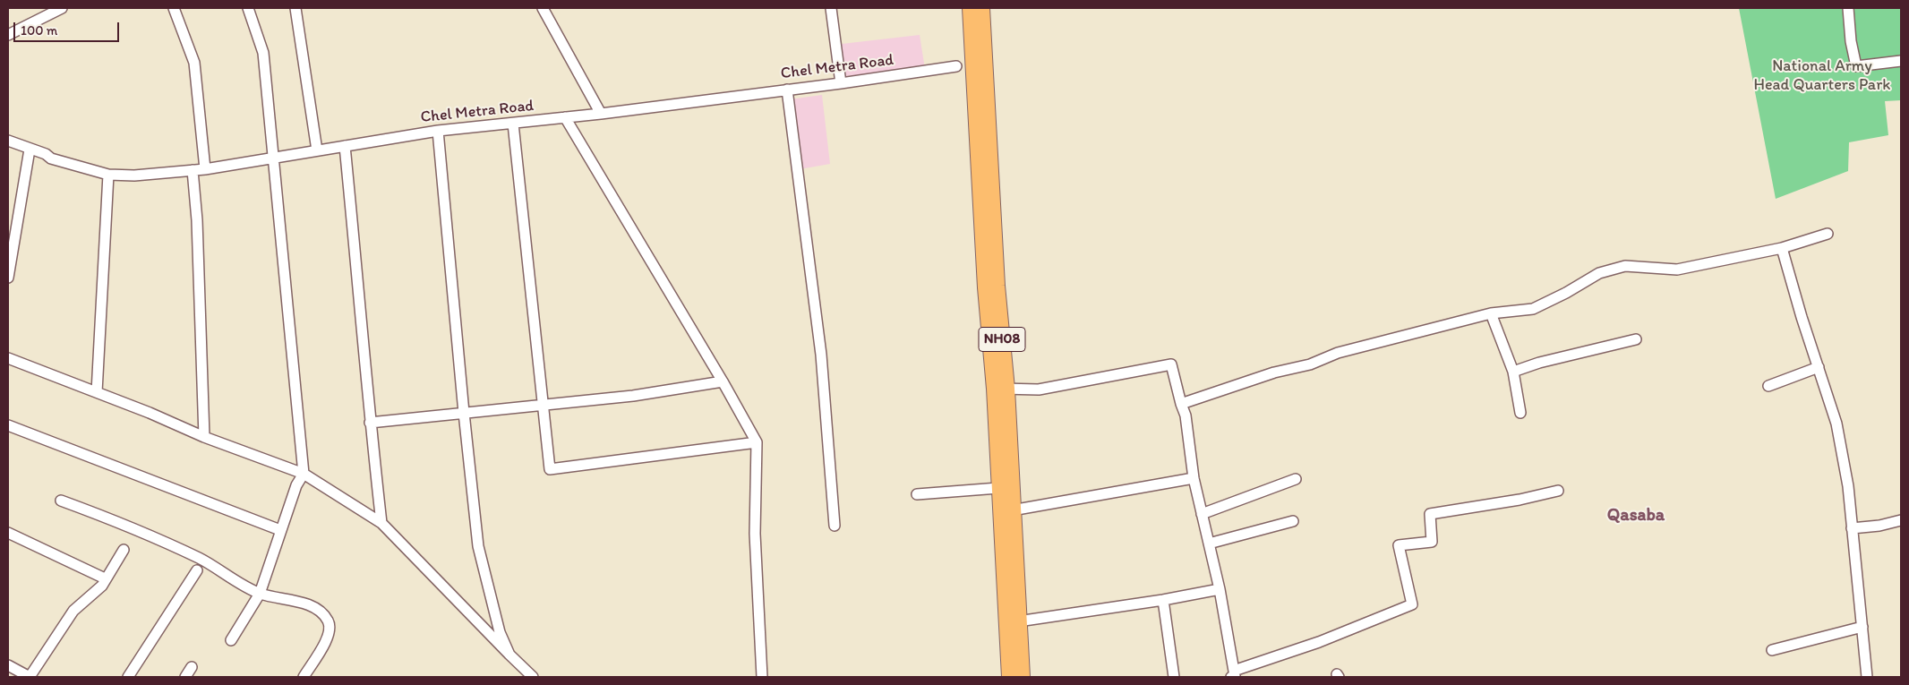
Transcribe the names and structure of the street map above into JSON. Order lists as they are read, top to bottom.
{
  "streets": {
    "highway": ["NH08"],
    "street": ["Chel Metra Road"]
  },
  "districts": ["Qasaba"],
  "parks": ["National Army Head Quarters Park"],
  "scale_bar": "100 m"
}
